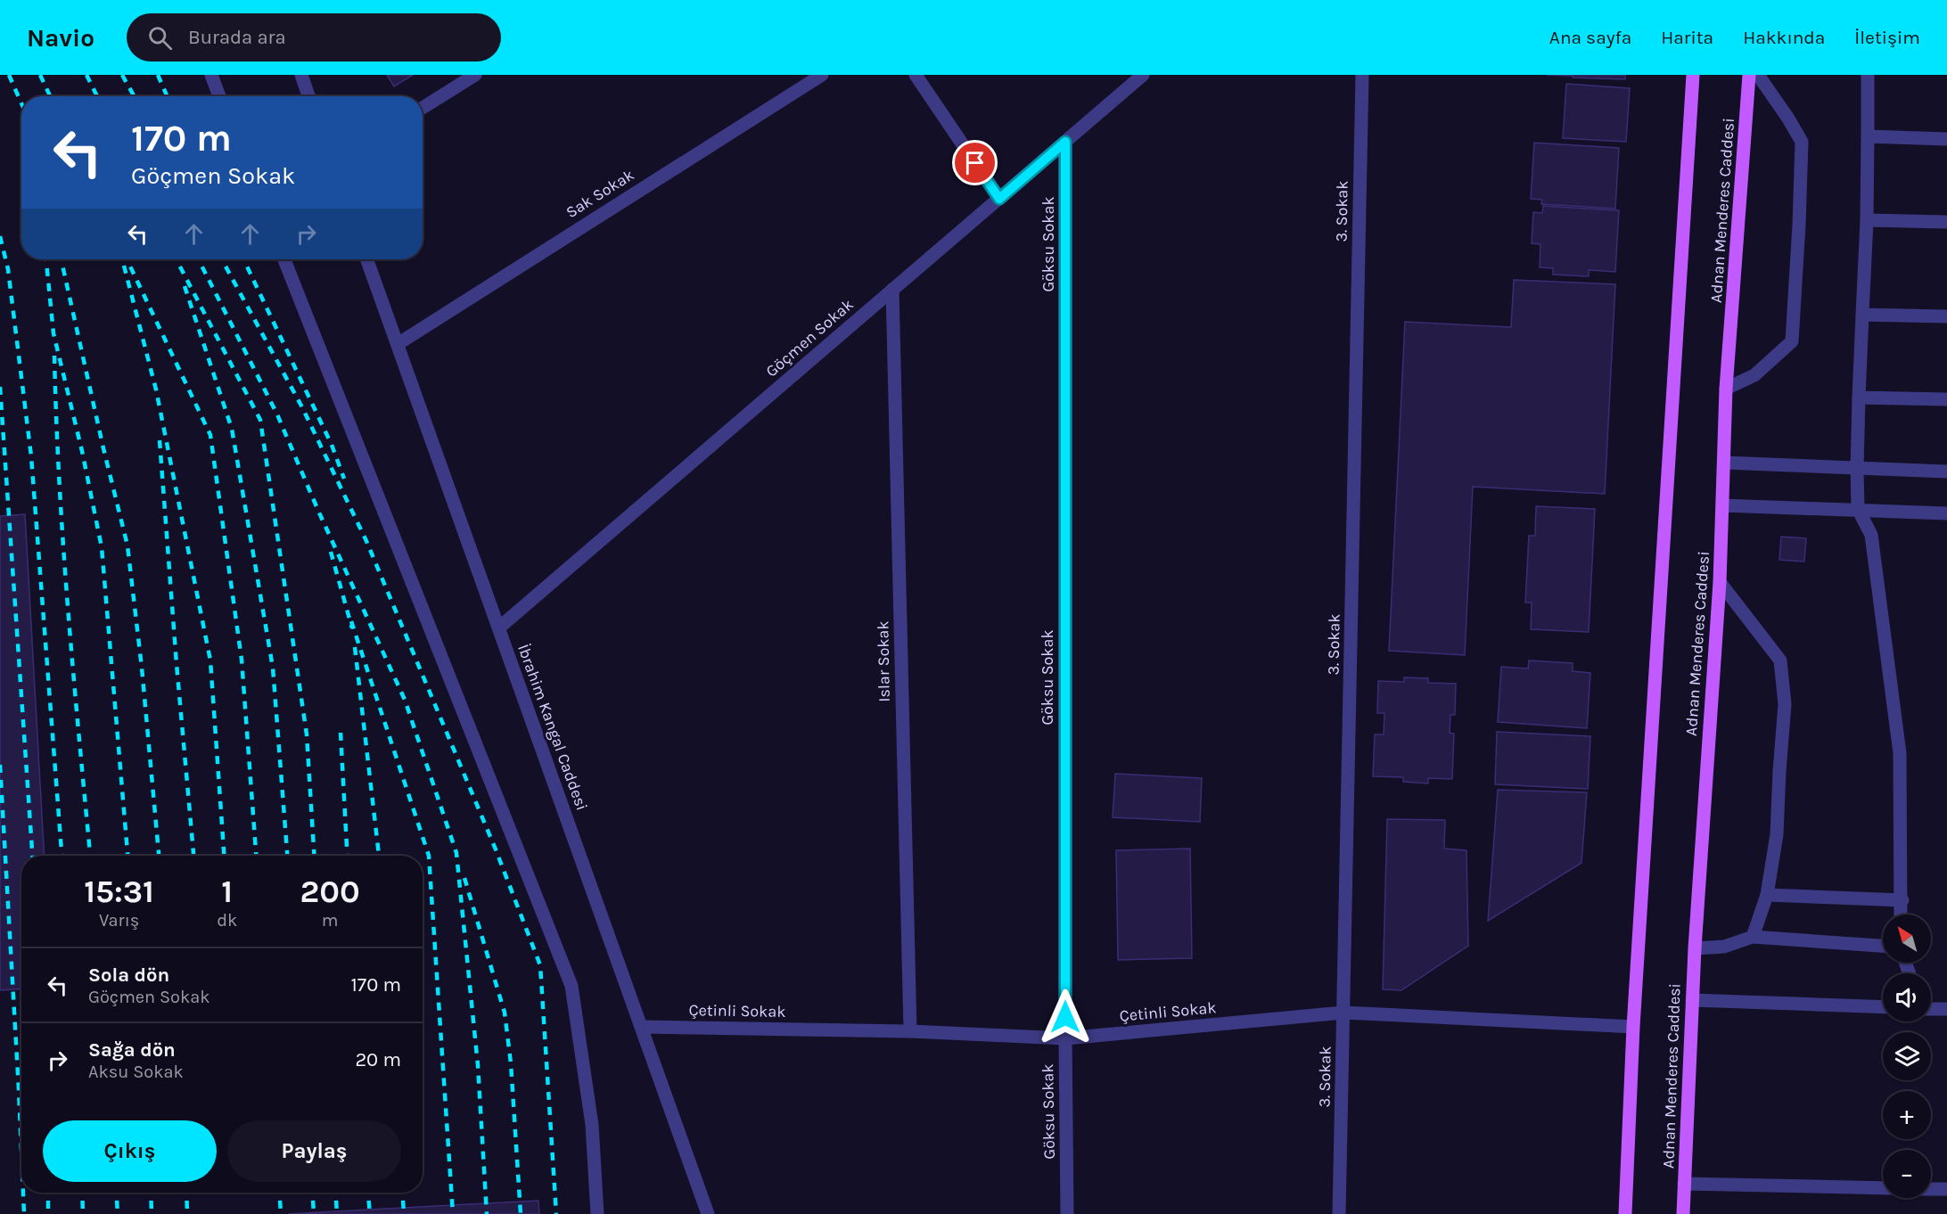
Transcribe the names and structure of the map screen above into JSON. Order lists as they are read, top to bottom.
{
  "streets": {
    "main road": ["Adnan Menderes Caddesi"],
    "street": [
      "Sak Sokak",
      "3. Sokak",
      "Göksu Sokak",
      "Göçmen Sokak",
      "Islar Sokak",
      "İbrahim Kangal Caddesi",
      "Çetinli Sokak"
    ]
  },
  "crossings": [
    ["Sak Sokak", "İbrahim Kangal Caddesi"],
    ["3. Sokak", "Çetinli Sokak"],
    ["Göksu Sokak", "Göçmen Sokak"],
    ["Göksu Sokak", "Çetinli Sokak"],
    ["Göçmen Sokak", "Islar Sokak"],
    ["Göçmen Sokak", "İbrahim Kangal Caddesi"],
    ["Islar Sokak", "Çetinli Sokak"],
    ["İbrahim Kangal Caddesi", "Çetinli Sokak"]
  ],
  "north": "top left",
  "page": {
    "header": "Navio",
    "search": "Burada ara",
    "nav": [
      "Ana sayfa",
      "Harita",
      "Hakkında",
      "İletişim"
    ],
    "turn": ["170 m", "Göçmen Sokak"],
    "eta": [
      "15:31",
      "Varış",
      "1",
      "dk",
      "200",
      "m"
    ],
    "map_buttons": ["+", "−"],
    "list": [
      {
        "name": "Sola dön",
        "note": "Göçmen Sokak",
        "value": "170 m"
      },
      {
        "name": "Sağa dön",
        "note": "Aksu Sokak",
        "value": "20 m"
      }
    ],
    "buttons": ["Çıkış", "Paylaş"]
  }
}
